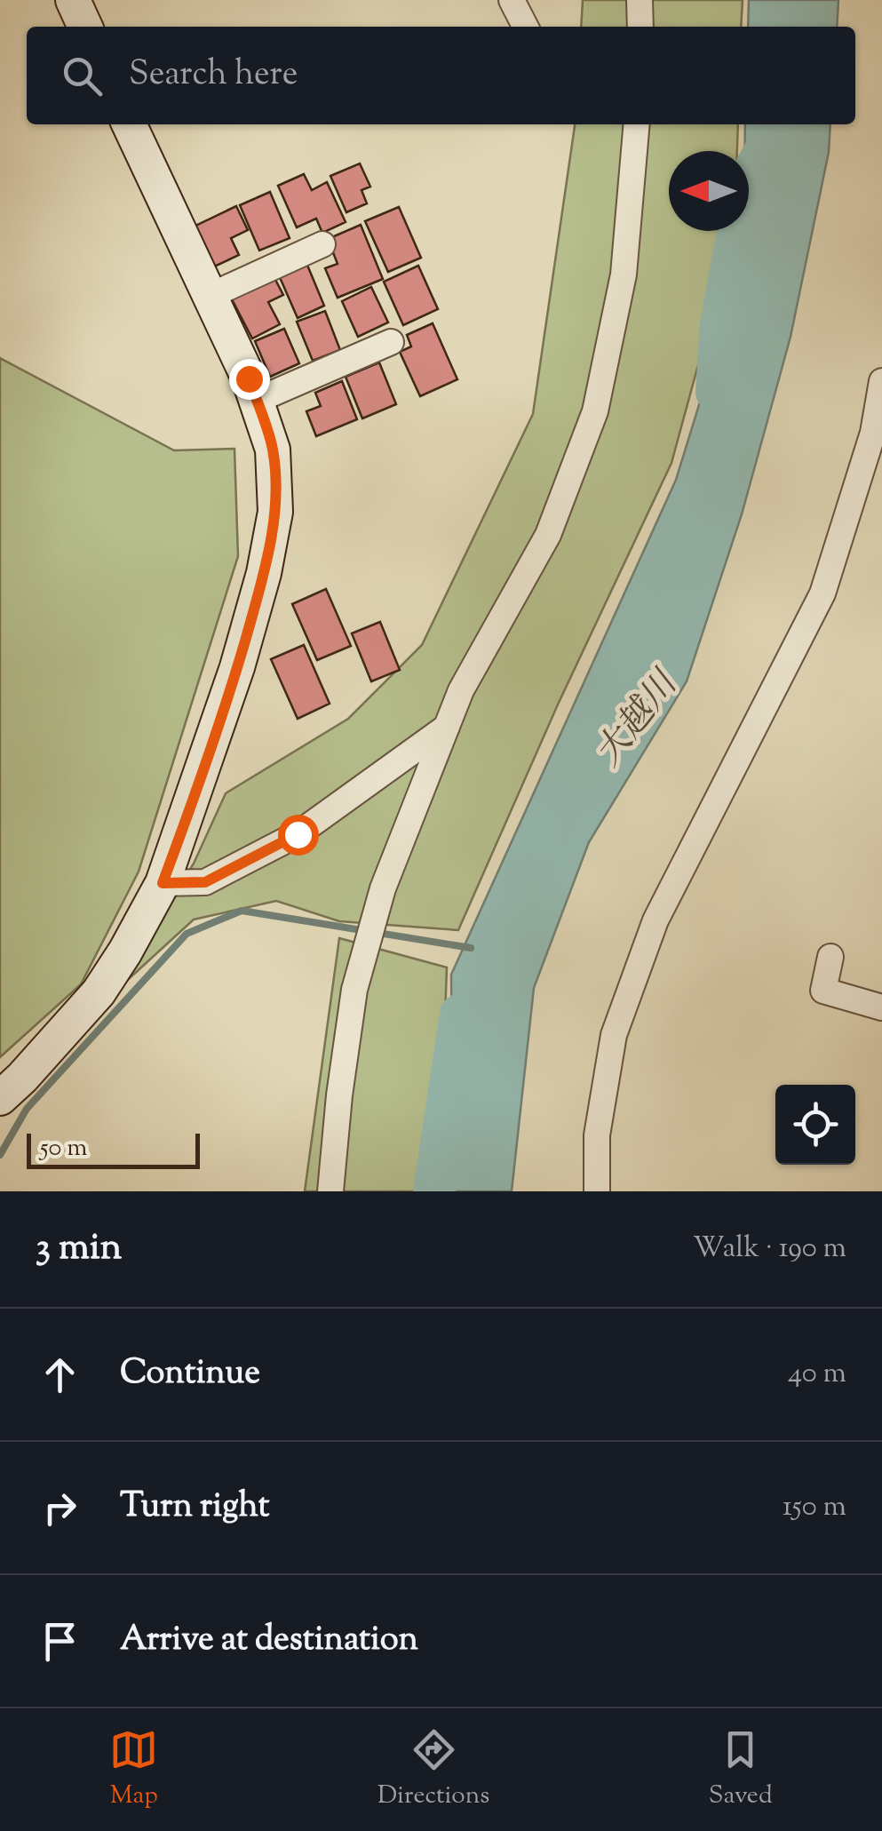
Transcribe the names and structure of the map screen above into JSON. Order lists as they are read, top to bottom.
{
  "water": ["大越川"],
  "scale_bar": "50 m",
  "north": "left",
  "page": {
    "search": "Search here",
    "scale": "50 m",
    "heading": ["3 min", "Walk · 190 m"],
    "list": [
      ["Continue", "40 m"],
      ["Turn right", "150 m"],
      "Arrive at destination"
    ],
    "nav": ["Map", "Directions", "Saved"]
  }
}
